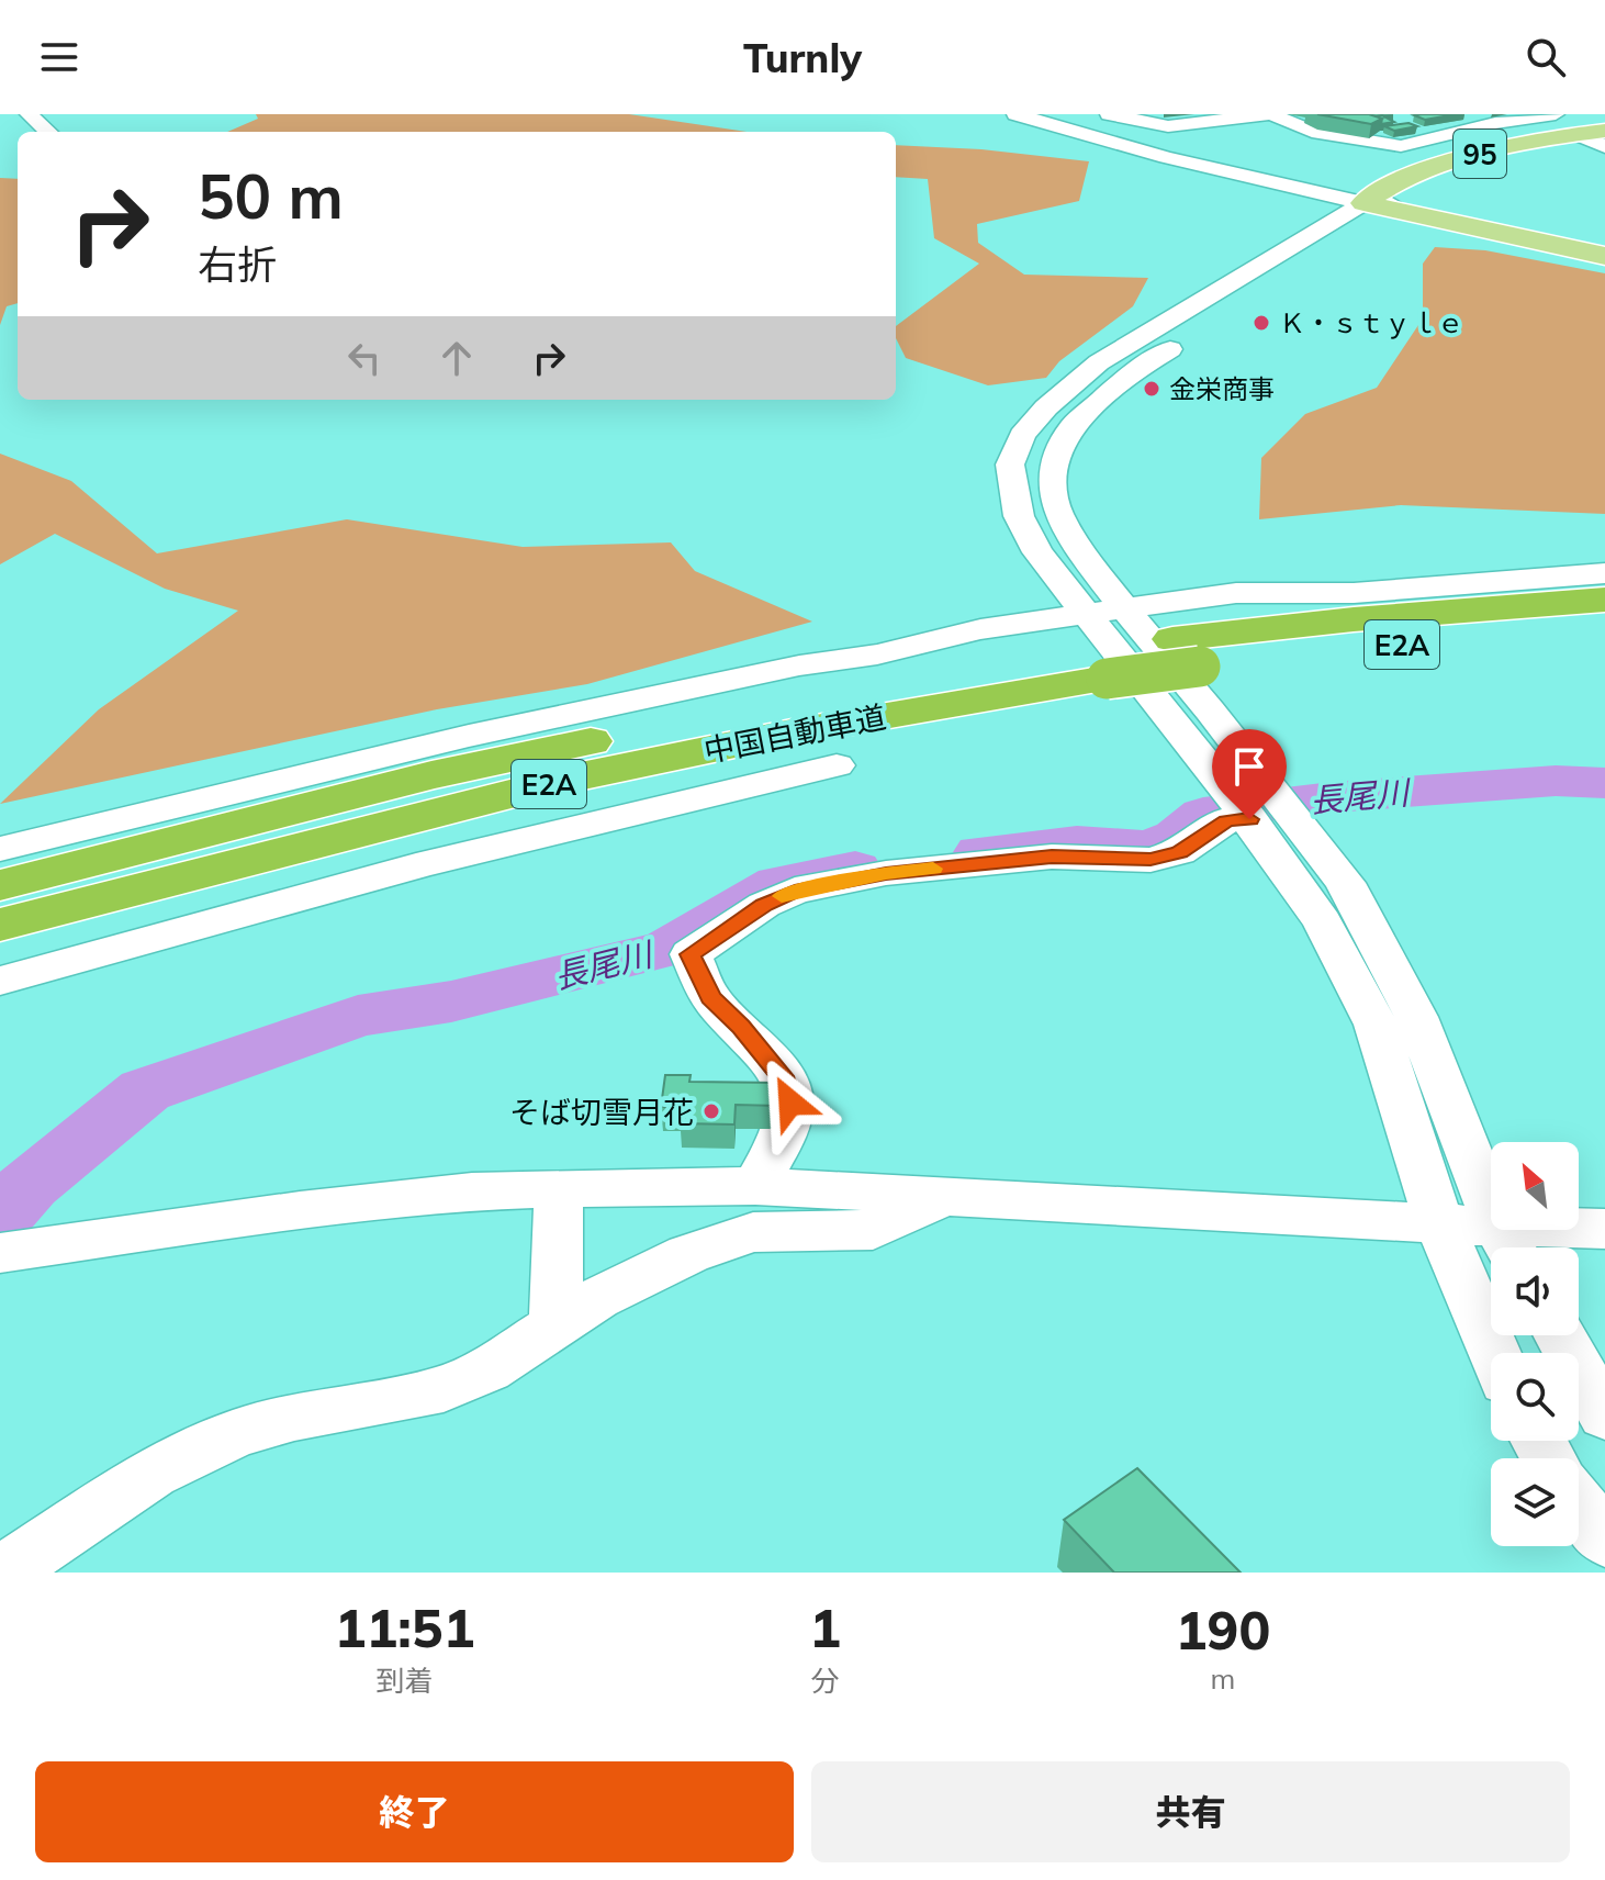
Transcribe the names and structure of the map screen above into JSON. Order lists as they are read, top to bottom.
{
  "streets": {
    "highway": ["E2A", "中国自動車道"],
    "main road": ["95"]
  },
  "water": ["長尾川"],
  "places": ["Ｋ・ｓｔｙｌｅ", "金栄商事", "そば切雪月花"],
  "north": "top left",
  "page": {
    "header": "Turnly",
    "turn": ["50 m", "右折"],
    "eta": [
      "11:51",
      "到着",
      "1",
      "分",
      "190",
      "m"
    ],
    "buttons": ["終了", "共有"]
  }
}
